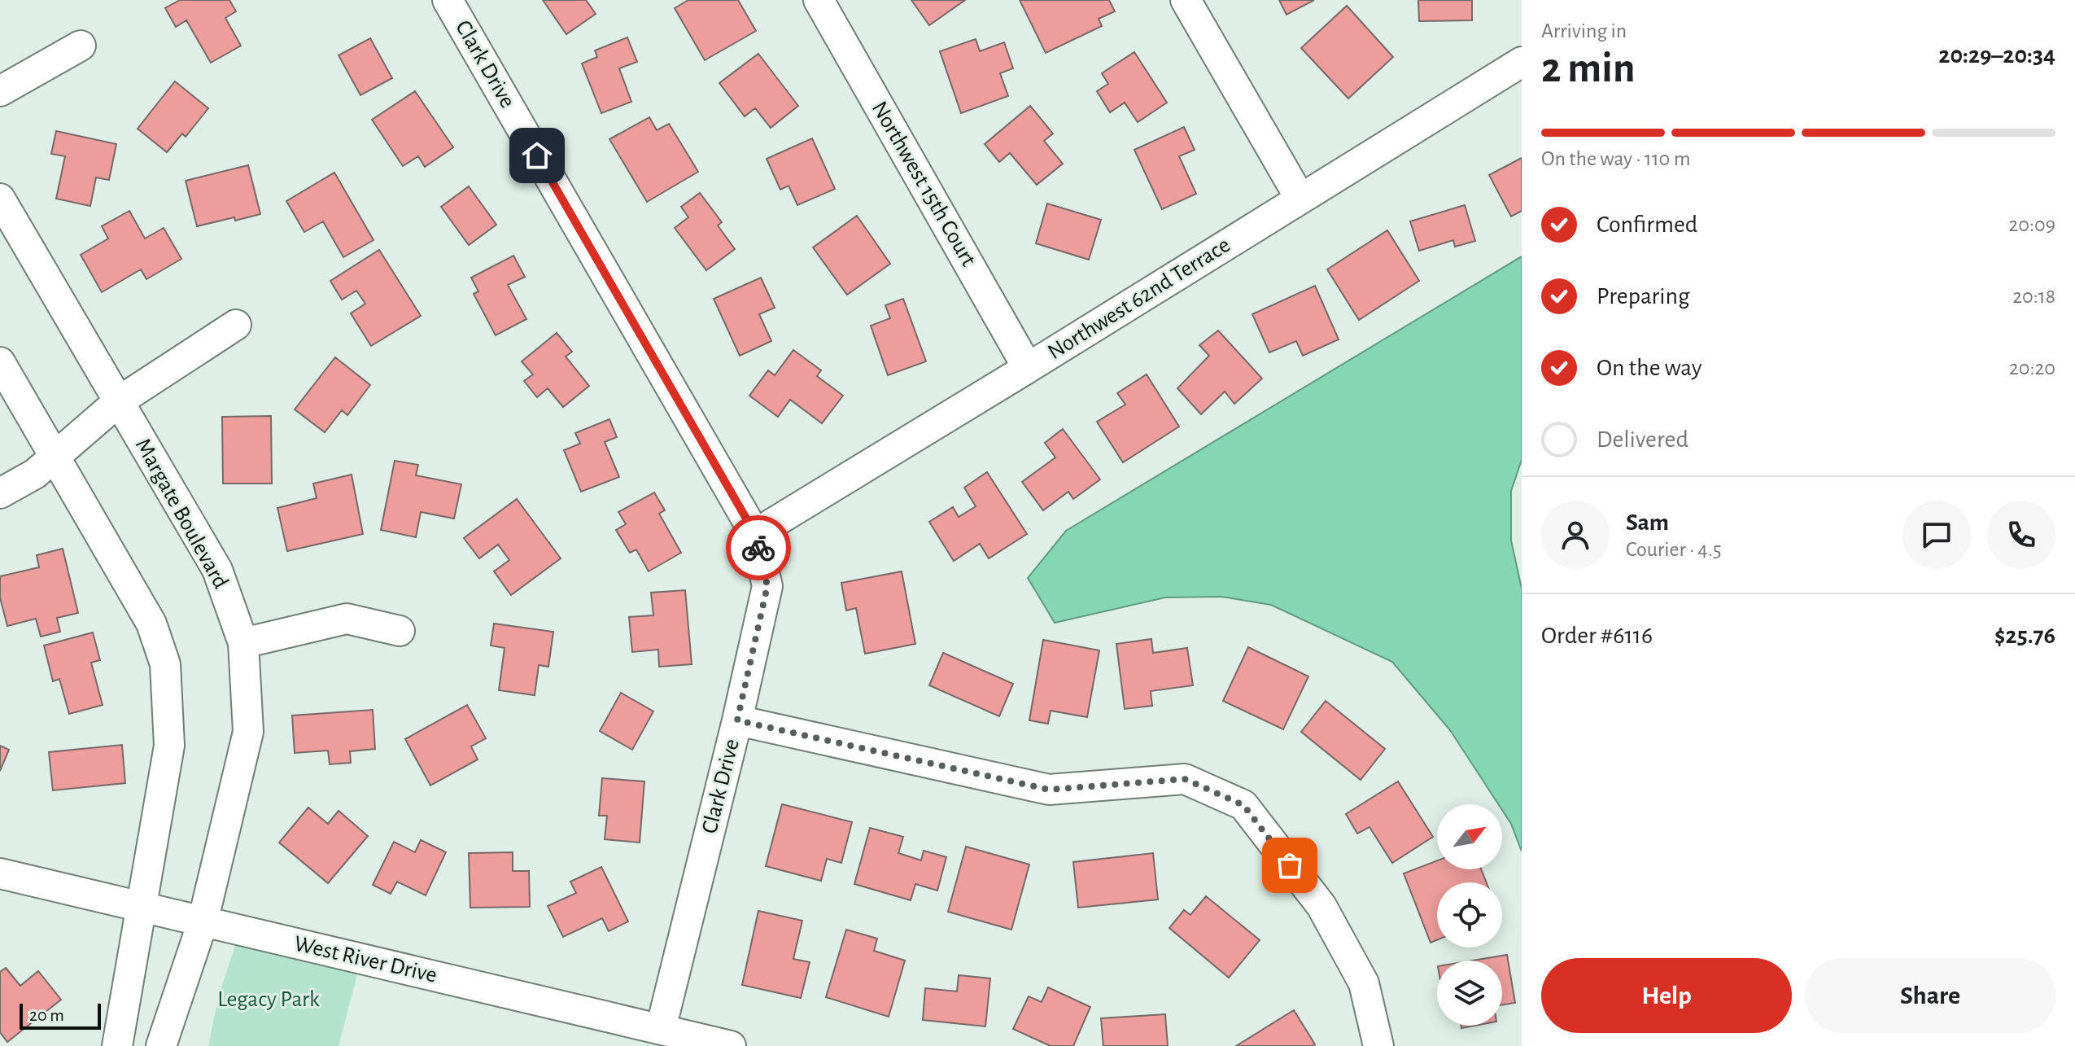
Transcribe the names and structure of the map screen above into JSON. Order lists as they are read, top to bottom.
{
  "streets": {
    "street": [
      "Clark Drive",
      "Northwest 15th Court",
      "Northwest 62nd Terrace",
      "Margate Boulevard",
      "West River Drive"
    ]
  },
  "crossings": [
    ["Clark Drive", "Northwest 62nd Terrace"],
    ["Clark Drive", "West River Drive"],
    ["Northwest 15th Court", "Northwest 62nd Terrace"],
    ["Margate Boulevard", "West River Drive"]
  ],
  "parks": ["Legacy Park"],
  "scale_bar": "20 m",
  "north": "top right",
  "page": {
    "heading": ["2 min", "Arriving in", "20:29–20:34"],
    "panel": [
      "Sam",
      "Courier · 4.5",
      "Order #6116",
      "$25.76"
    ],
    "bar": "On the way · 110 m",
    "list": [
      ["Confirmed", "20:09"],
      ["Preparing", "20:18"],
      ["On the way", "20:20"],
      "Delivered"
    ],
    "buttons": ["Help", "Share"],
    "scale": "20 m"
  }
}
